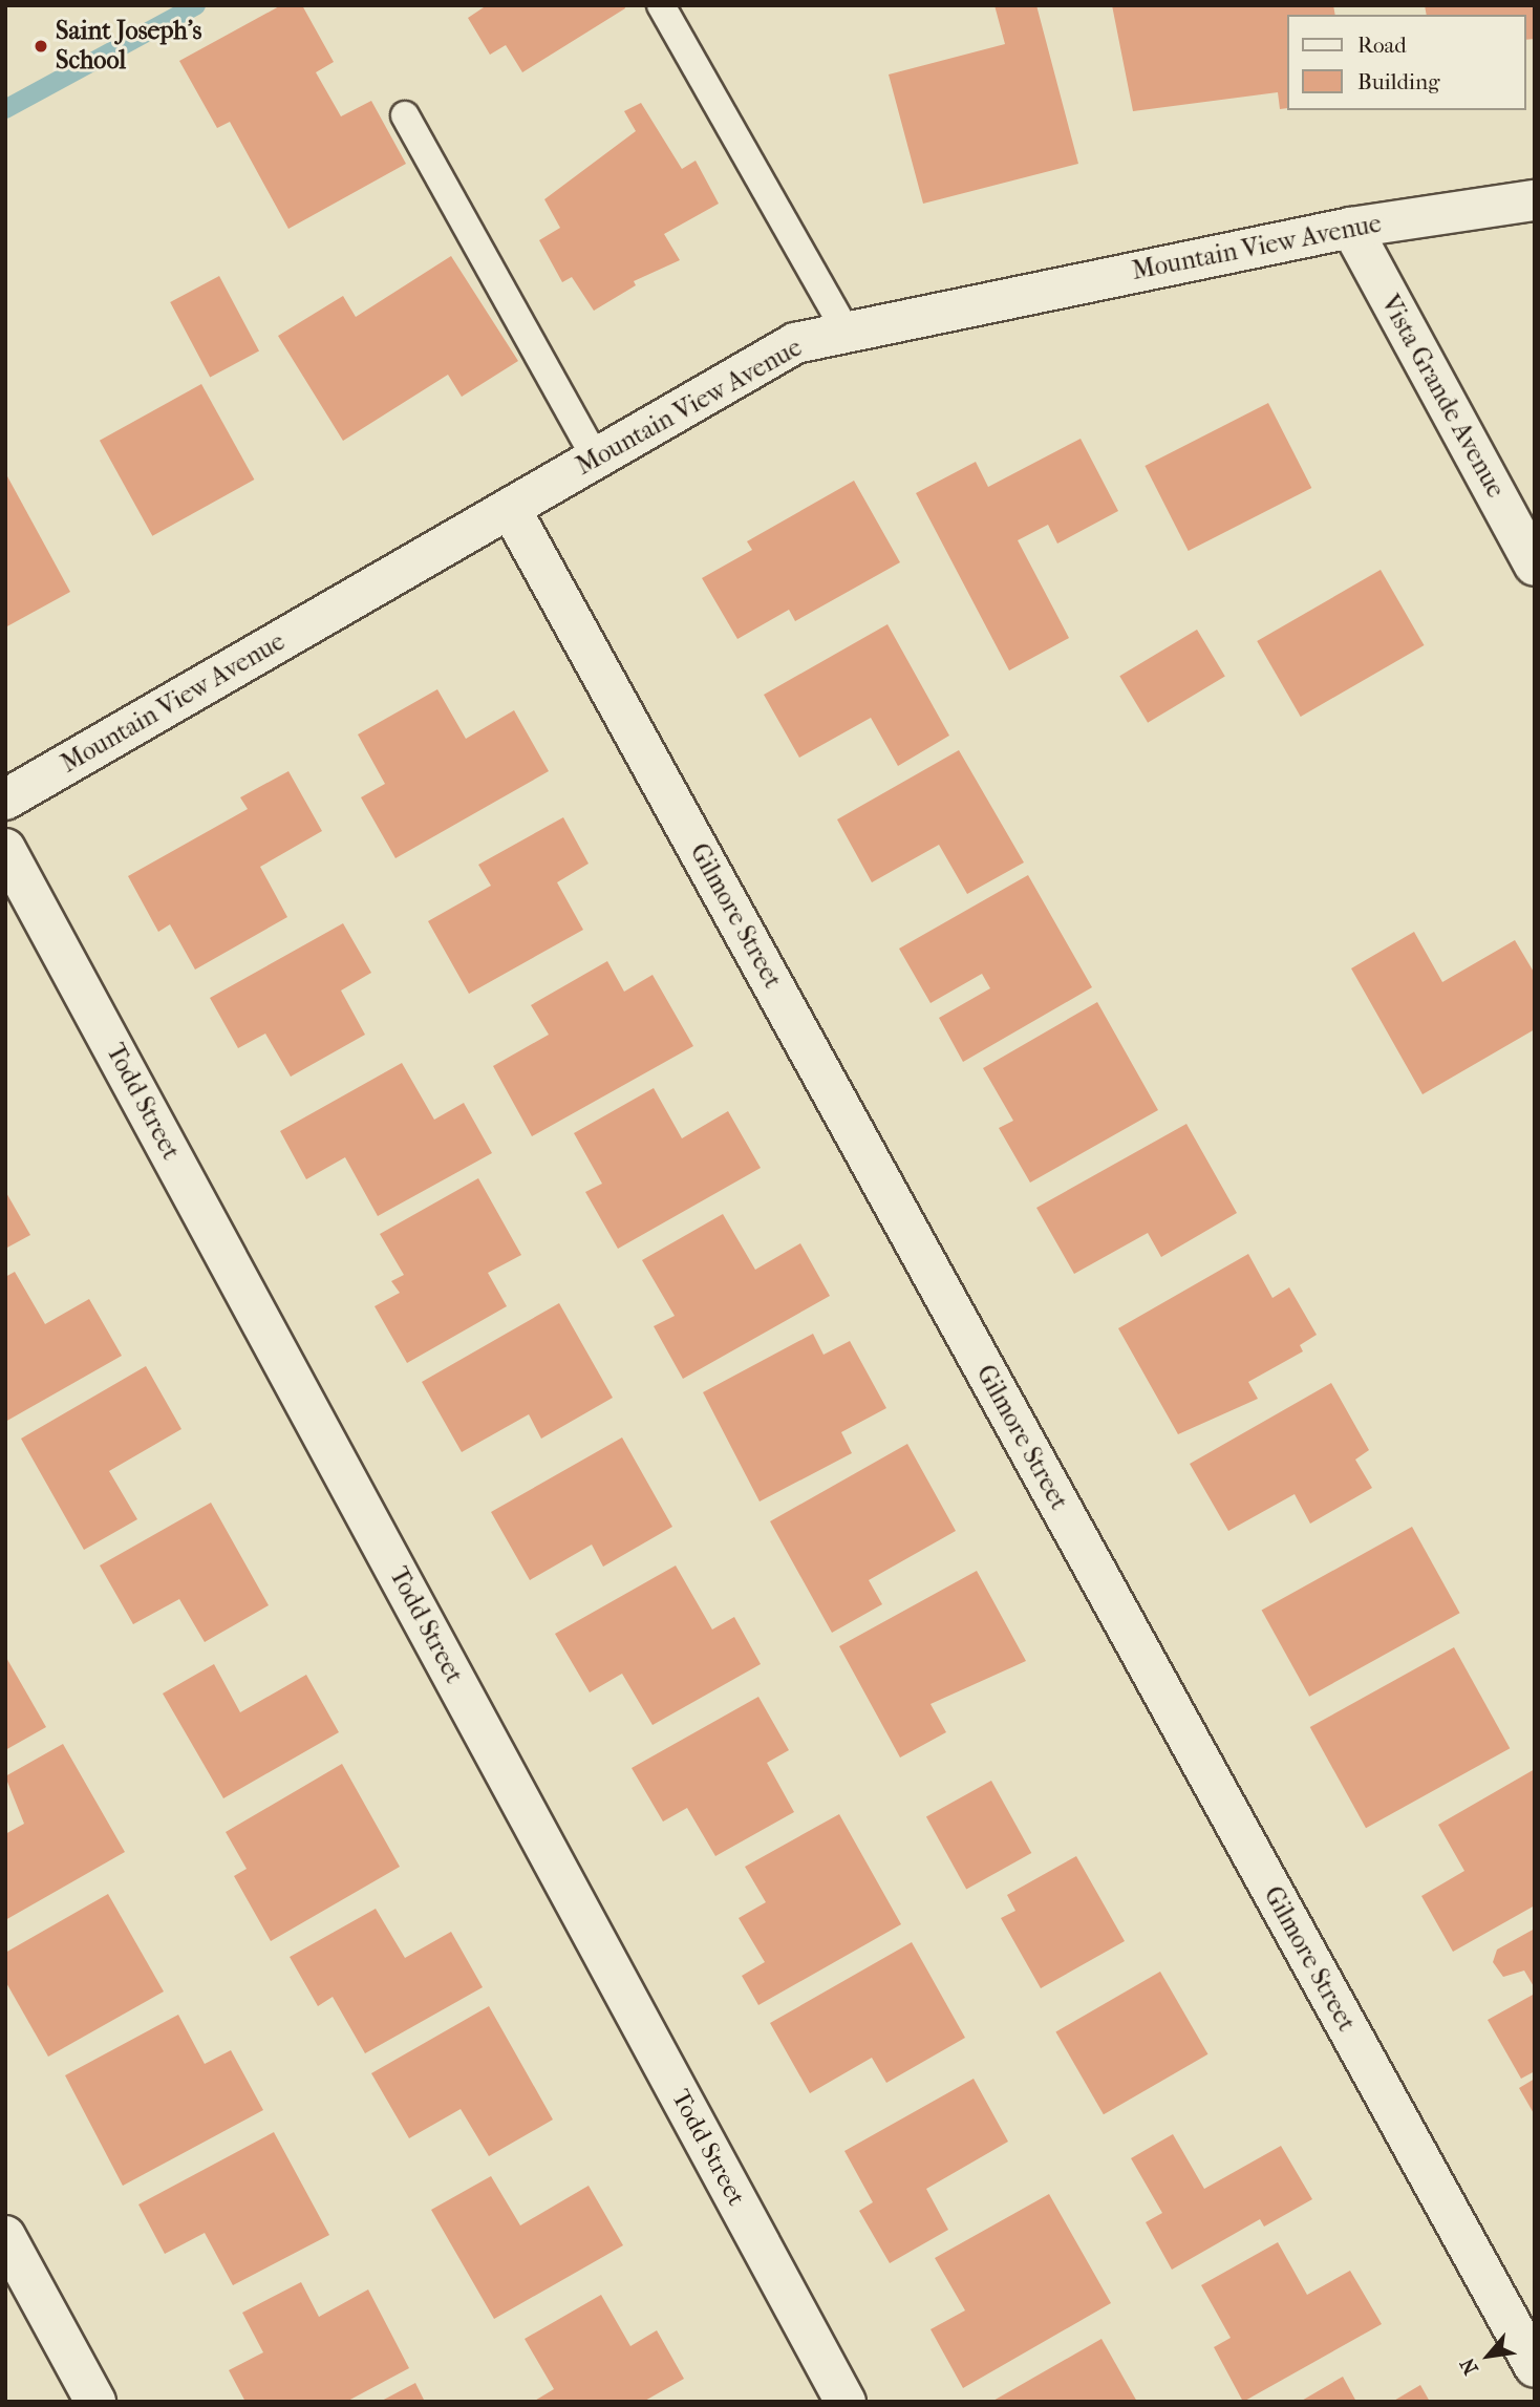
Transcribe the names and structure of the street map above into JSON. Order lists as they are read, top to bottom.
{
  "streets": {
    "street": [
      "Mountain View Avenue",
      "Vista Grande Avenue",
      "Gilmore Street",
      "Todd Street"
    ]
  },
  "crossings": [
    ["Mountain View Avenue", "Vista Grande Avenue"],
    ["Mountain View Avenue", "Gilmore Street"]
  ],
  "places": ["Saint Joseph's School"],
  "legend": ["Road", "Building"],
  "north": "bottom left"
}
